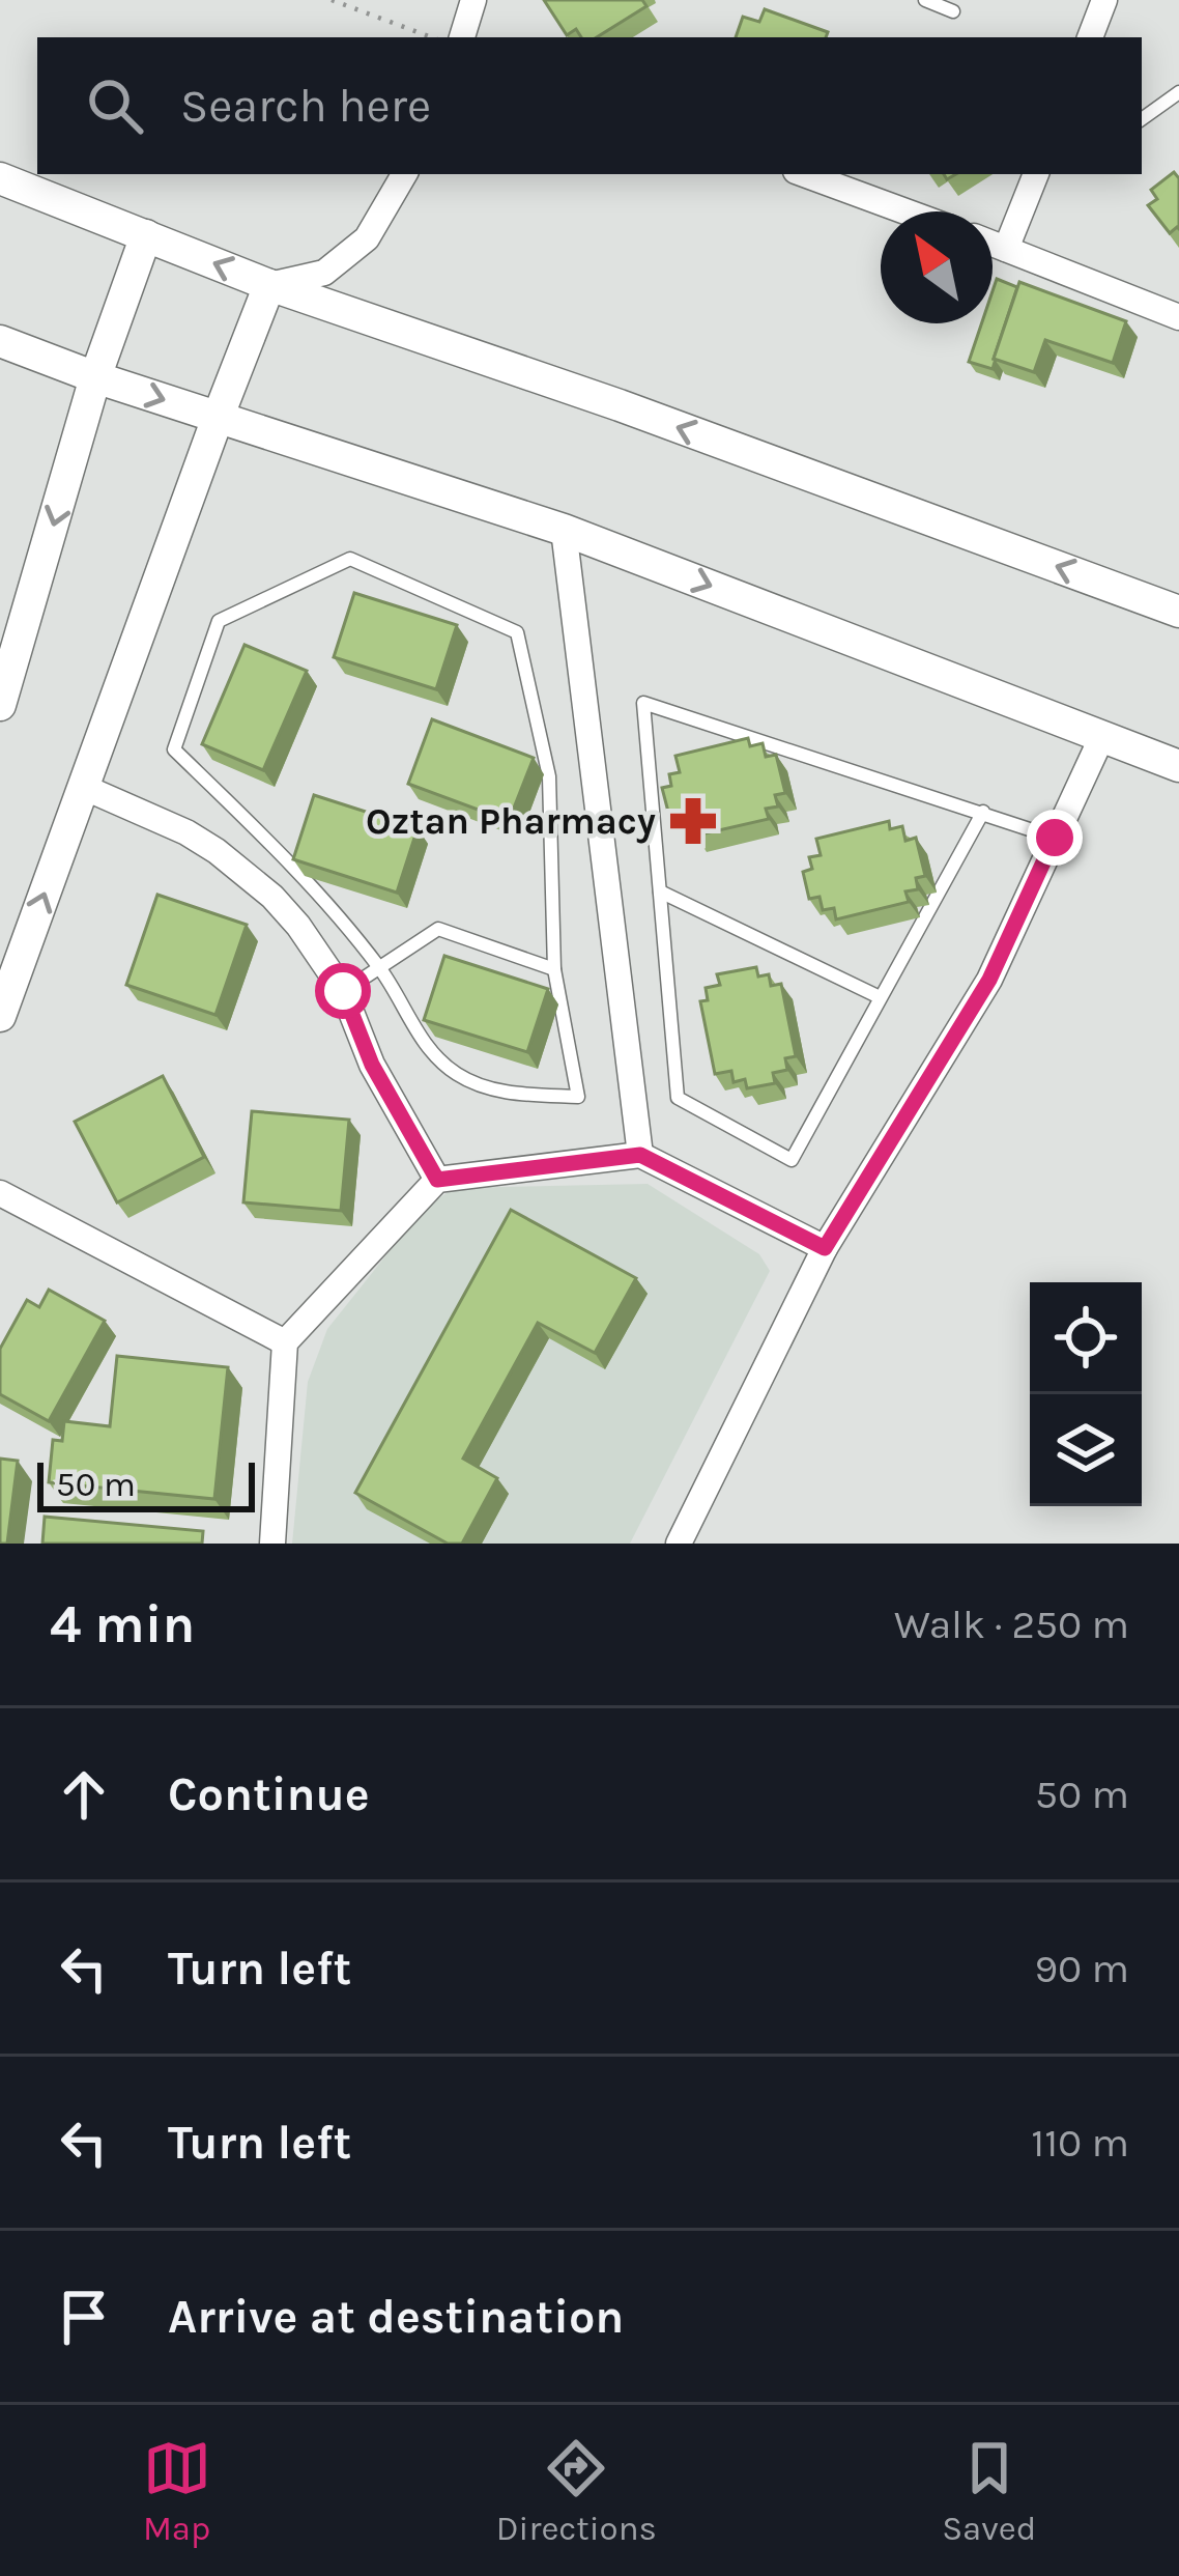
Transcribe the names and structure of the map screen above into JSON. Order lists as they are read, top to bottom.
{
  "places": {
    "pharmacy": ["Oztan Pharmacy"]
  },
  "scale_bar": "50 m",
  "north": "top left",
  "page": {
    "search": "Search here",
    "scale": "50 m",
    "heading": ["4 min", "Walk · 250 m"],
    "list": [
      ["Continue", "50 m"],
      ["Turn left", "90 m"],
      ["Turn left", "110 m"],
      "Arrive at destination"
    ],
    "nav": ["Map", "Directions", "Saved"]
  }
}
